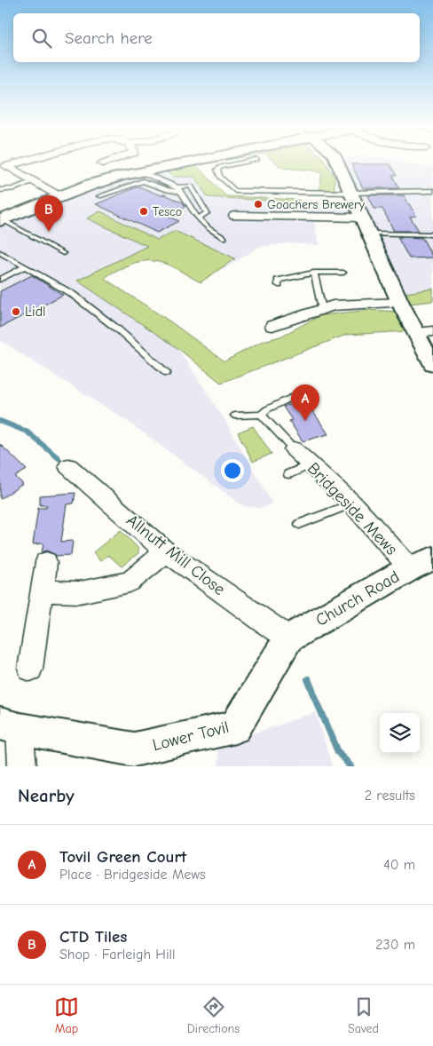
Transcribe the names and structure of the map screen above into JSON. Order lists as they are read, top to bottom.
{
  "streets": {
    "street": [
      "Bridgeside Mews",
      "Allnutt Mill Close",
      "Church Road",
      "Lower Tovil"
    ]
  },
  "crossings": [
    ["Bridgeside Mews", "Church Road"],
    ["Allnutt Mill Close", "Church Road"],
    ["Allnutt Mill Close", "Lower Tovil"],
    ["Church Road", "Lower Tovil"]
  ],
  "places": ["Goachers Brewery", "Tesco", "Lidl"],
  "page": {
    "search": "Search here",
    "pins": ["B", "A"],
    "heading": ["Nearby", "2 results"],
    "list": [
      {
        "mark": "A",
        "name": "Tovil Green Court",
        "note": "Place · Bridgeside Mews",
        "value": "40 m"
      },
      {
        "mark": "B",
        "name": "CTD Tiles",
        "note": "Shop · Farleigh Hill",
        "value": "230 m"
      }
    ],
    "nav": ["Map", "Directions", "Saved"]
  }
}
